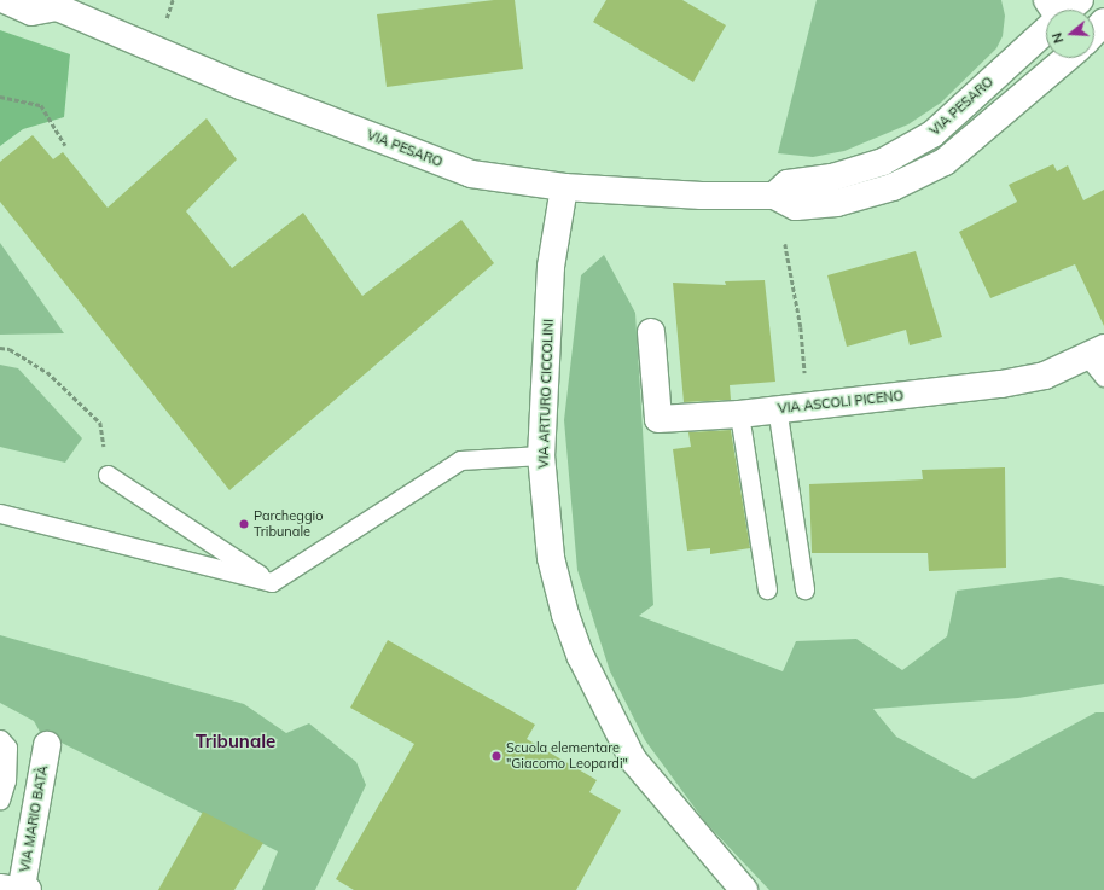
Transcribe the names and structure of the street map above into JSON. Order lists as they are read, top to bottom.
{
  "streets": {
    "street": [
      "VIA PESARO",
      "VIA ARTURO CICCOLINI",
      "VIA ASCOLI PICENO",
      "VIA MARIO BATÀ"
    ]
  },
  "crossings": [
    ["VIA PESARO", "VIA ARTURO CICCOLINI"]
  ],
  "districts": ["Tribunale"],
  "places": ["Parcheggio Tribunale", "Scuola elementare \"Giacomo Leopardi\""],
  "north": "left"
}
